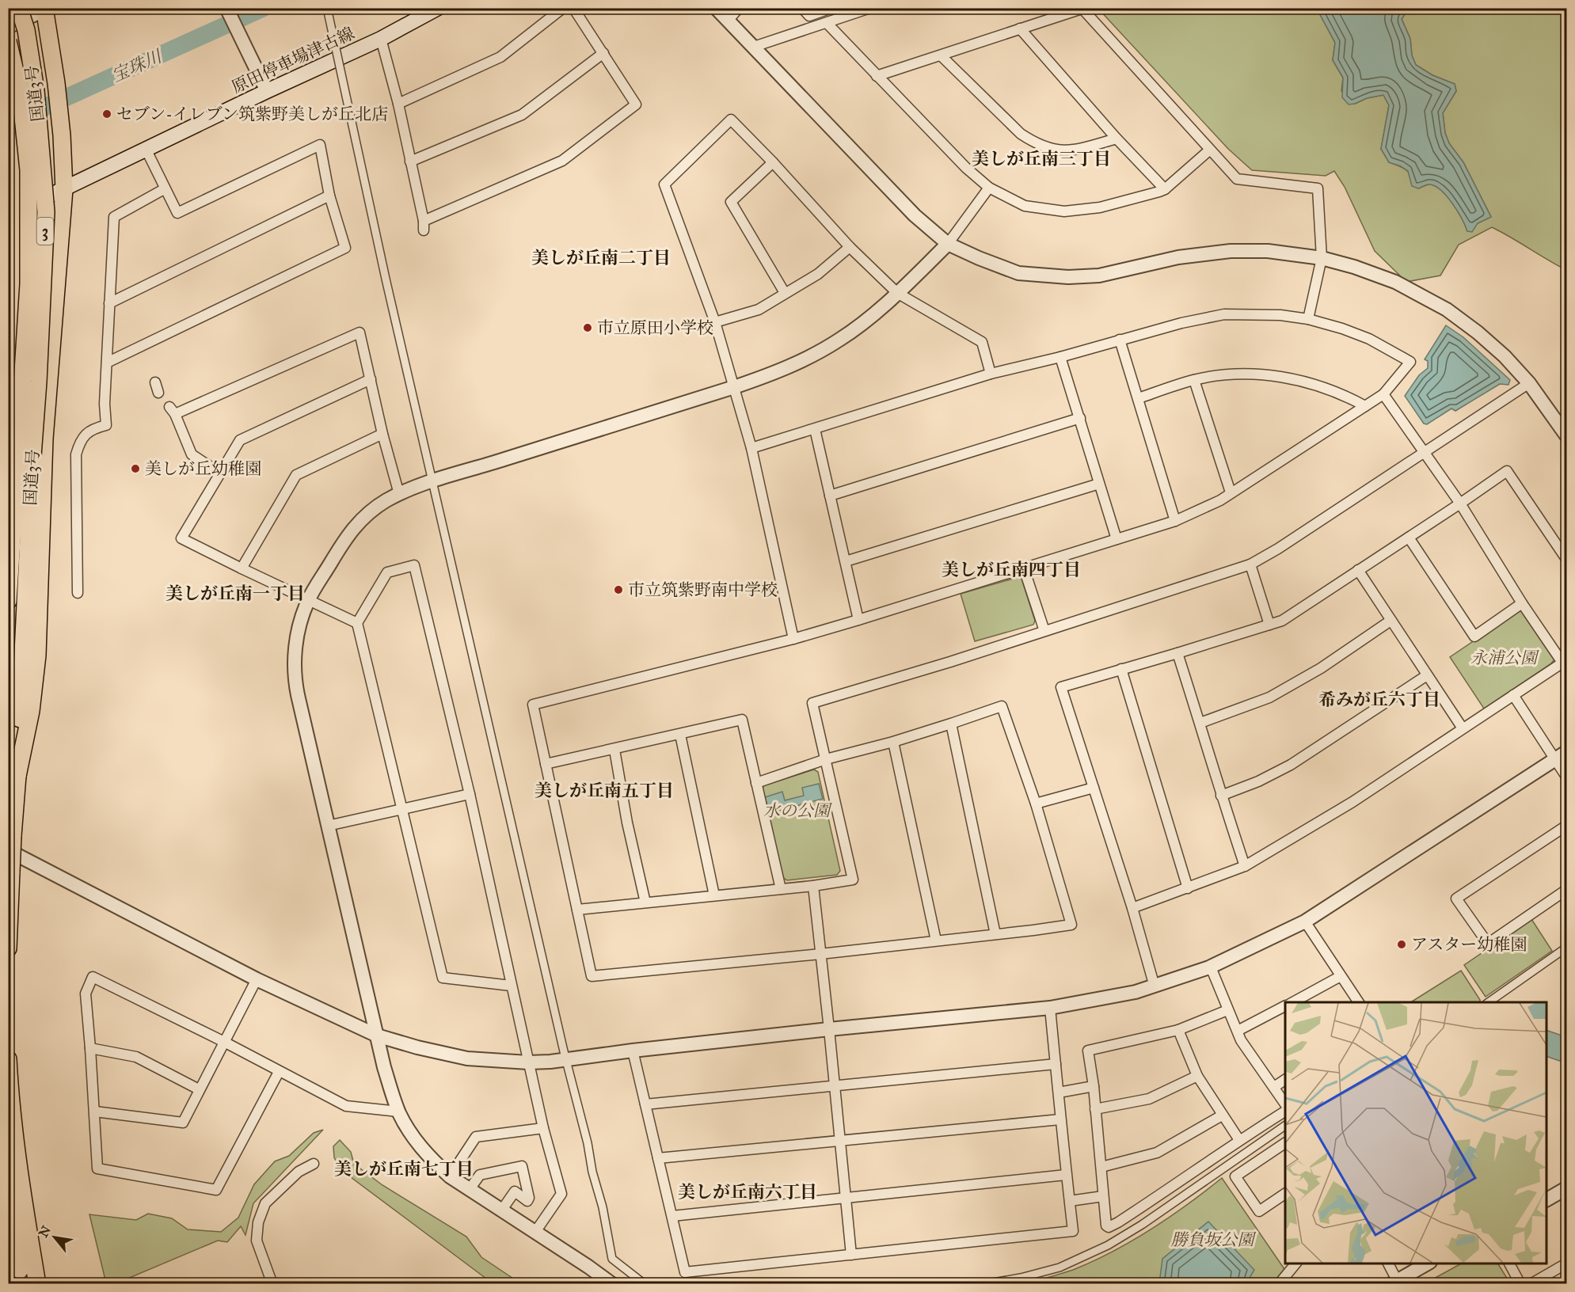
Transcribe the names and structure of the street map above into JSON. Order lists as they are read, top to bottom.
{
  "streets": {
    "highway": ["国道3号", "3"],
    "main road": ["原田停車場津古線"]
  },
  "districts": [
    "美しが丘南三丁目",
    "美しが丘南二丁目",
    "美しが丘南四丁目",
    "美しが丘南一丁目",
    "希みが丘六丁目",
    "美しが丘南五丁目",
    "美しが丘南七丁目",
    "美しが丘南六丁目"
  ],
  "water": ["宝珠川"],
  "parks": ["永浦公園", "水の公園", "勝負坂公園"],
  "places": [
    "セブン-イレブン筑紫野美しが丘北店",
    "市立原田小学校",
    "美しが丘幼稚園",
    "市立筑紫野南中学校",
    "アスター幼稚園"
  ],
  "north": "top left"
}
